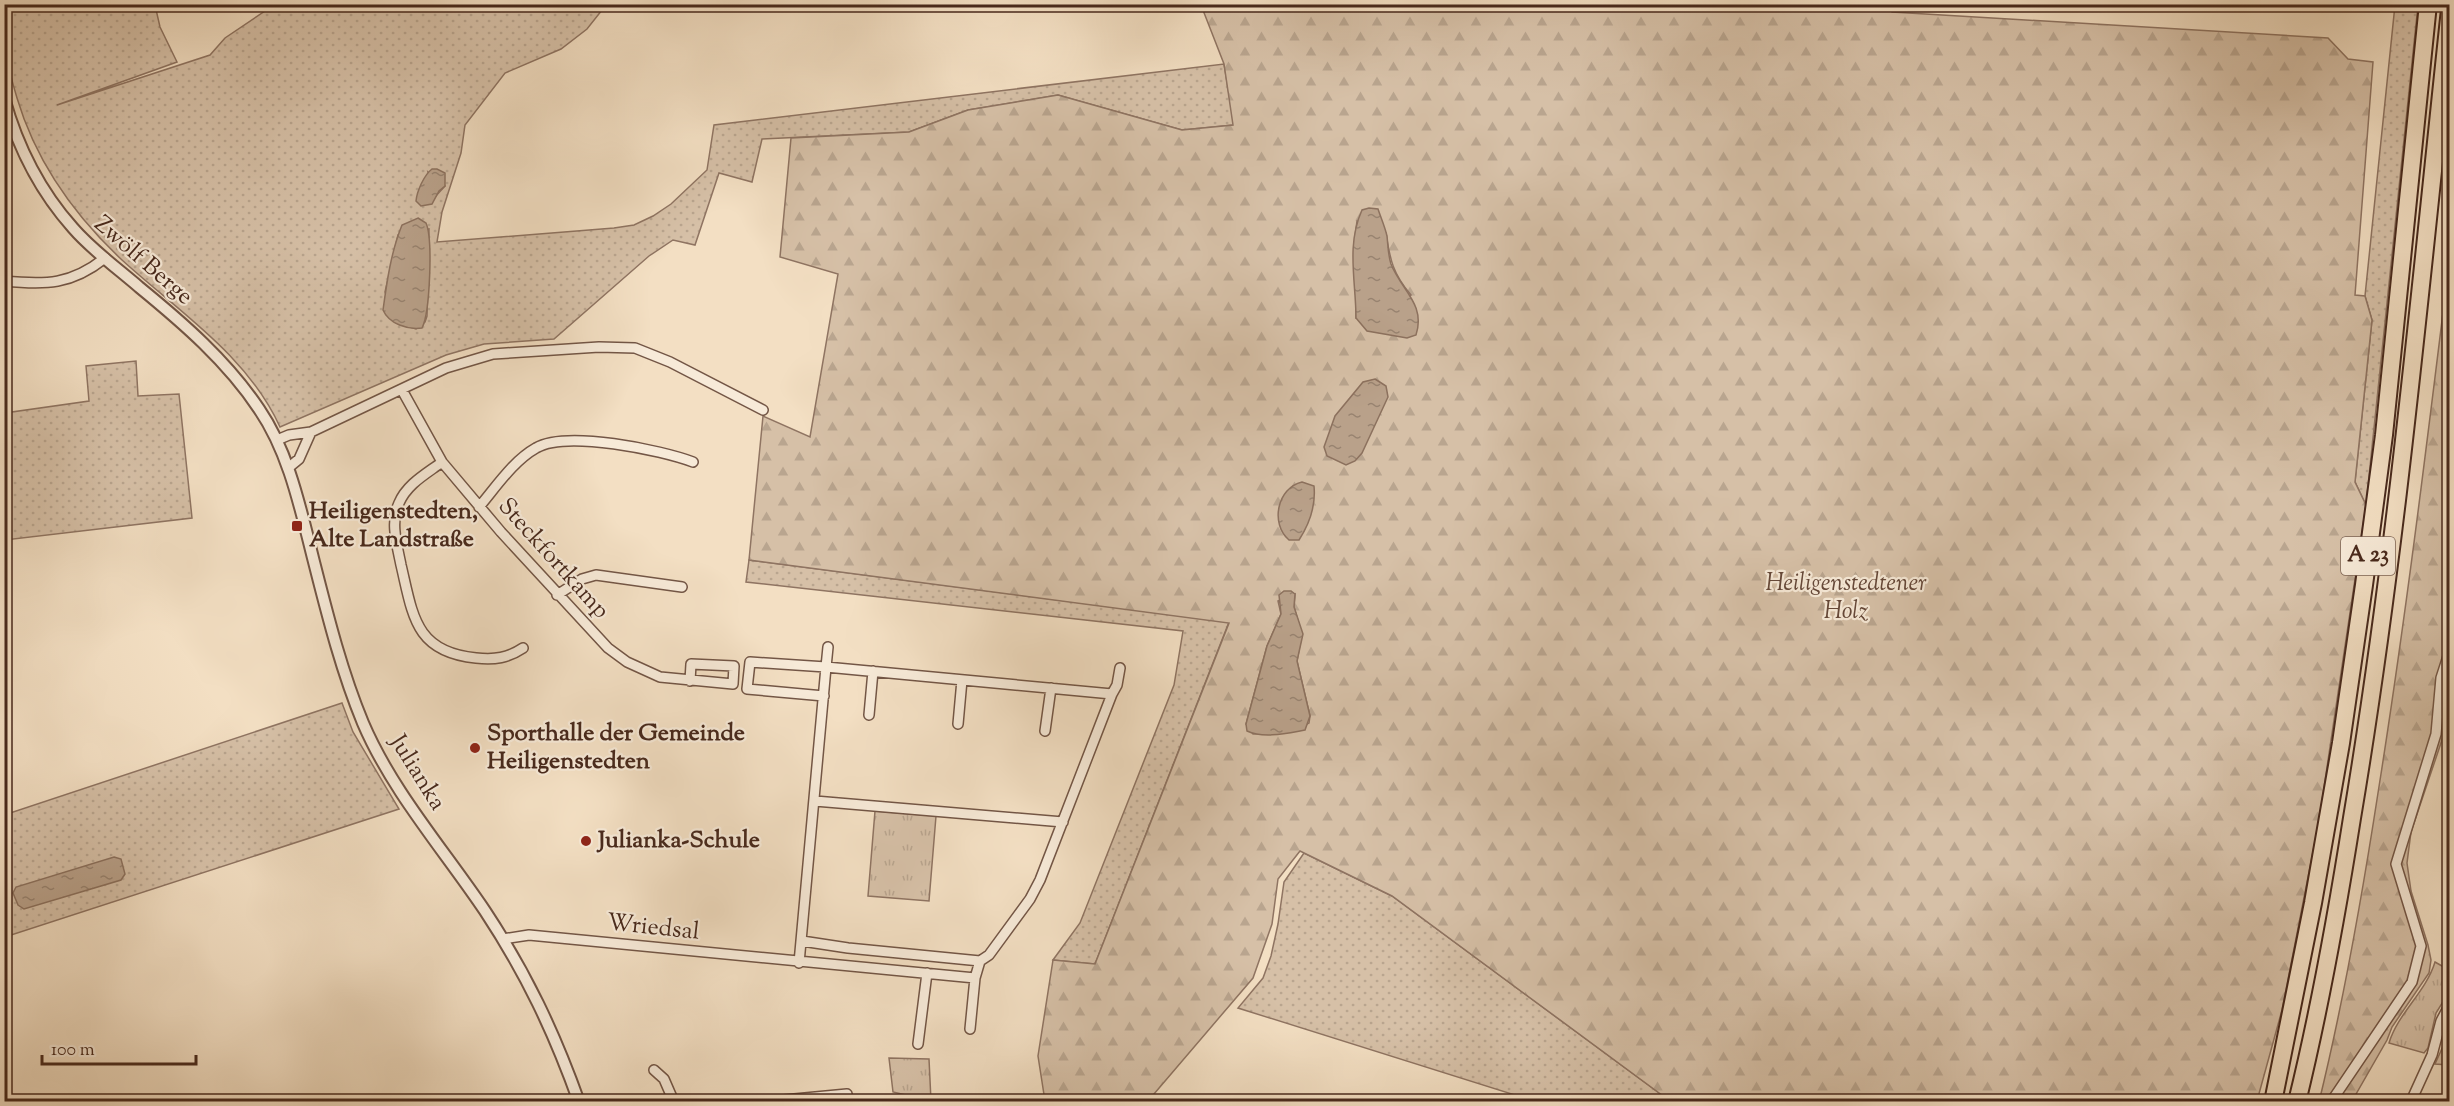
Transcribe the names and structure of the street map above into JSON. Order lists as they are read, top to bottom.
{
  "streets": {
    "highway": ["A 23"],
    "street": [
      "Zwölf Berge",
      "Steckfortkamp",
      "Julianka",
      "Wriedsal"
    ]
  },
  "crossings": [
    ["Zwölf Berge", "Julianka"],
    ["Julianka", "Wriedsal"]
  ],
  "parks": ["Heiligenstedtener Holz"],
  "places": {
    "transit": ["Heiligenstedten, Alte Landstraße"],
    "other": ["Sporthalle der Gemeinde Heiligenstedten", "Julianka-Schule"]
  },
  "scale_bar": "100 m"
}
